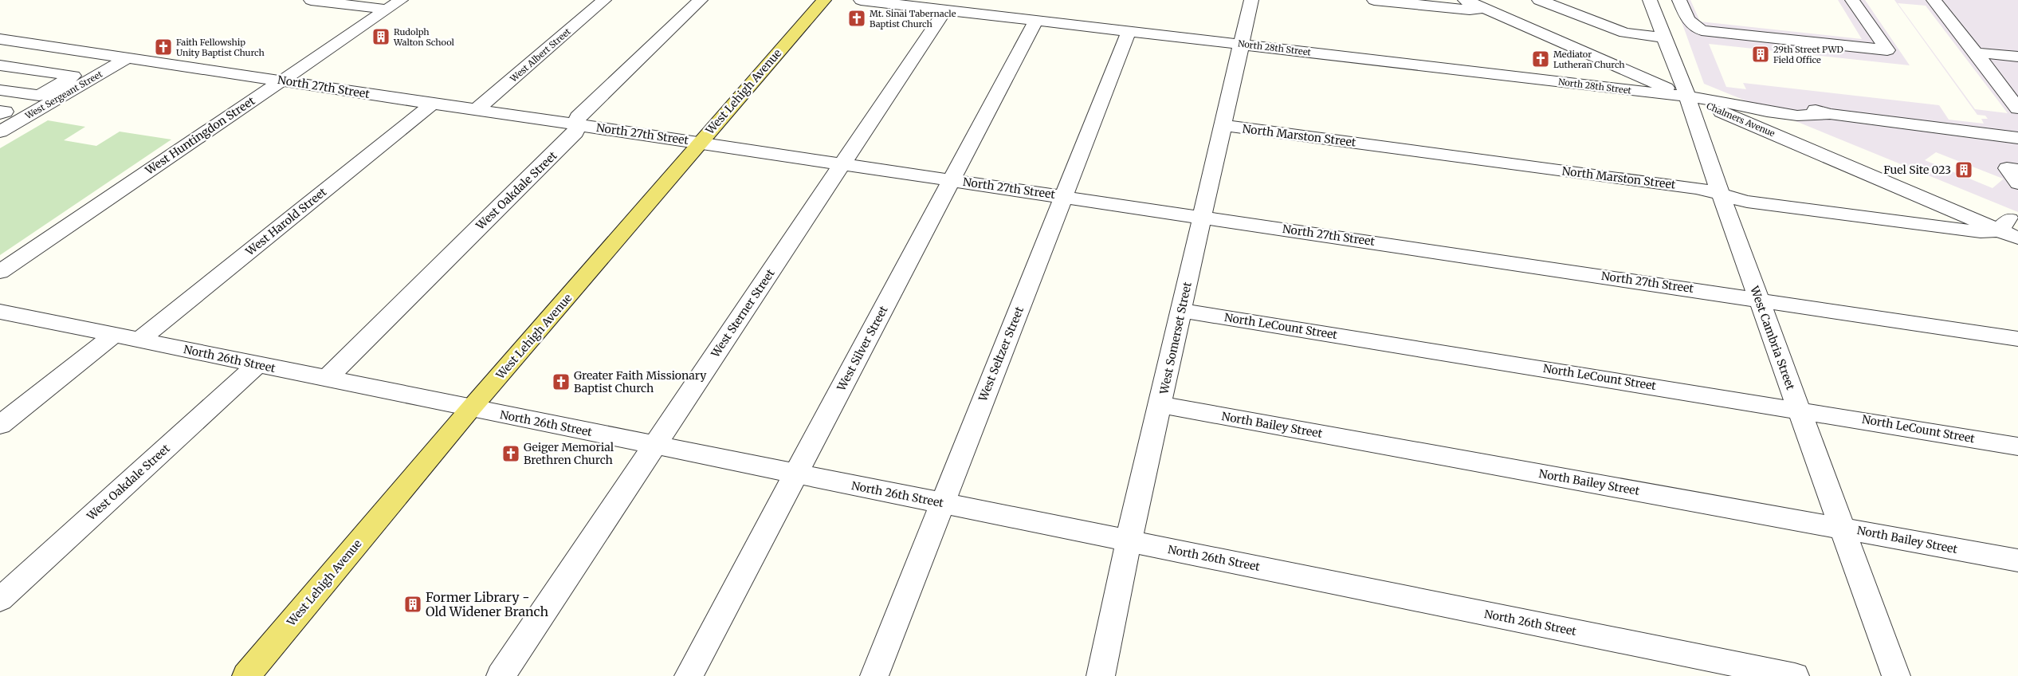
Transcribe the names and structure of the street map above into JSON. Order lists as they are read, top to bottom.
{
  "streets": {
    "main road": ["West Lehigh Avenue"],
    "street": [
      "North 28th Street",
      "West Albert Street",
      "North 27th Street",
      "West Sergeant Street",
      "Chalmers Avenue",
      "West Huntingdon Street",
      "North Marston Street",
      "West Oakdale Street",
      "West Harold Street",
      "West Sterner Street",
      "North LeCount Street",
      "West Somerset Street",
      "West Cambria Street",
      "West Silver Street",
      "West Seltzer Street",
      "North 26th Street",
      "North Bailey Street"
    ]
  },
  "crossings": [
    ["North 28th Street", "Chalmers Avenue"],
    ["North 28th Street", "West Sterner Street"],
    ["North 28th Street", "West Somerset Street"],
    ["North 28th Street", "West Cambria Street"],
    ["North 28th Street", "West Silver Street"],
    ["North 28th Street", "West Seltzer Street"],
    ["West Albert Street", "North 27th Street"],
    ["North 27th Street", "West Lehigh Avenue"],
    ["North 27th Street", "West Sergeant Street"],
    ["North 27th Street", "West Huntingdon Street"],
    ["North 27th Street", "West Oakdale Street"],
    ["North 27th Street", "West Harold Street"],
    ["North 27th Street", "West Sterner Street"],
    ["North 27th Street", "West Somerset Street"],
    ["North 27th Street", "West Cambria Street"],
    ["North 27th Street", "West Silver Street"],
    ["North 27th Street", "West Seltzer Street"],
    ["West Lehigh Avenue", "North 26th Street"],
    ["Chalmers Avenue", "North Marston Street"],
    ["Chalmers Avenue", "West Cambria Street"],
    ["North Marston Street", "West Somerset Street"],
    ["North Marston Street", "West Cambria Street"],
    ["West Oakdale Street", "North 26th Street"],
    ["West Harold Street", "North 26th Street"],
    ["West Sterner Street", "North 26th Street"],
    ["North LeCount Street", "West Somerset Street"],
    ["North LeCount Street", "West Cambria Street"],
    ["West Somerset Street", "North 26th Street"],
    ["West Somerset Street", "North Bailey Street"],
    ["West Cambria Street", "North Bailey Street"],
    ["West Silver Street", "North 26th Street"],
    ["West Seltzer Street", "North 26th Street"]
  ],
  "places": {
    "church": [
      "Mt. Sinai Tabernacle Baptist Church",
      "Faith Fellowship Unity Baptist Church",
      "Mediator Lutheran Church",
      "Greater Faith Missionary Baptist Church",
      "Geiger Memorial Brethren Church"
    ],
    "building": [
      "Rudolph Walton School",
      "29th Street PWD Field Office",
      "Fuel Site 023",
      "Former Library - Old Widener Branch"
    ]
  }
}
